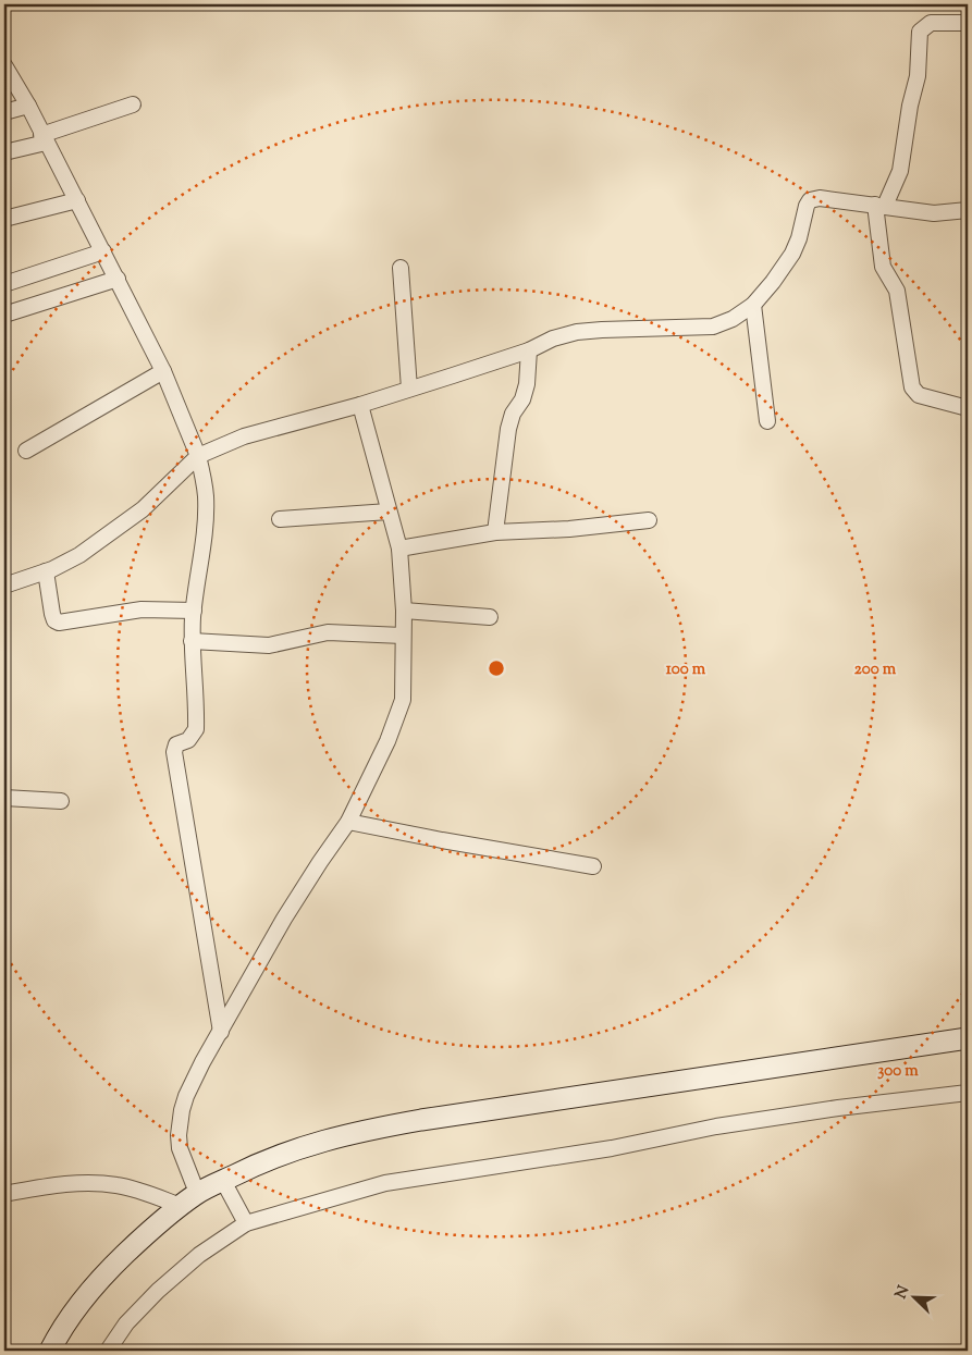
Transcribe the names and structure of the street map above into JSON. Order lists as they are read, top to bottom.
{
  "north": "top left",
  "rings": ["100 m", "200 m", "300 m"]
}
